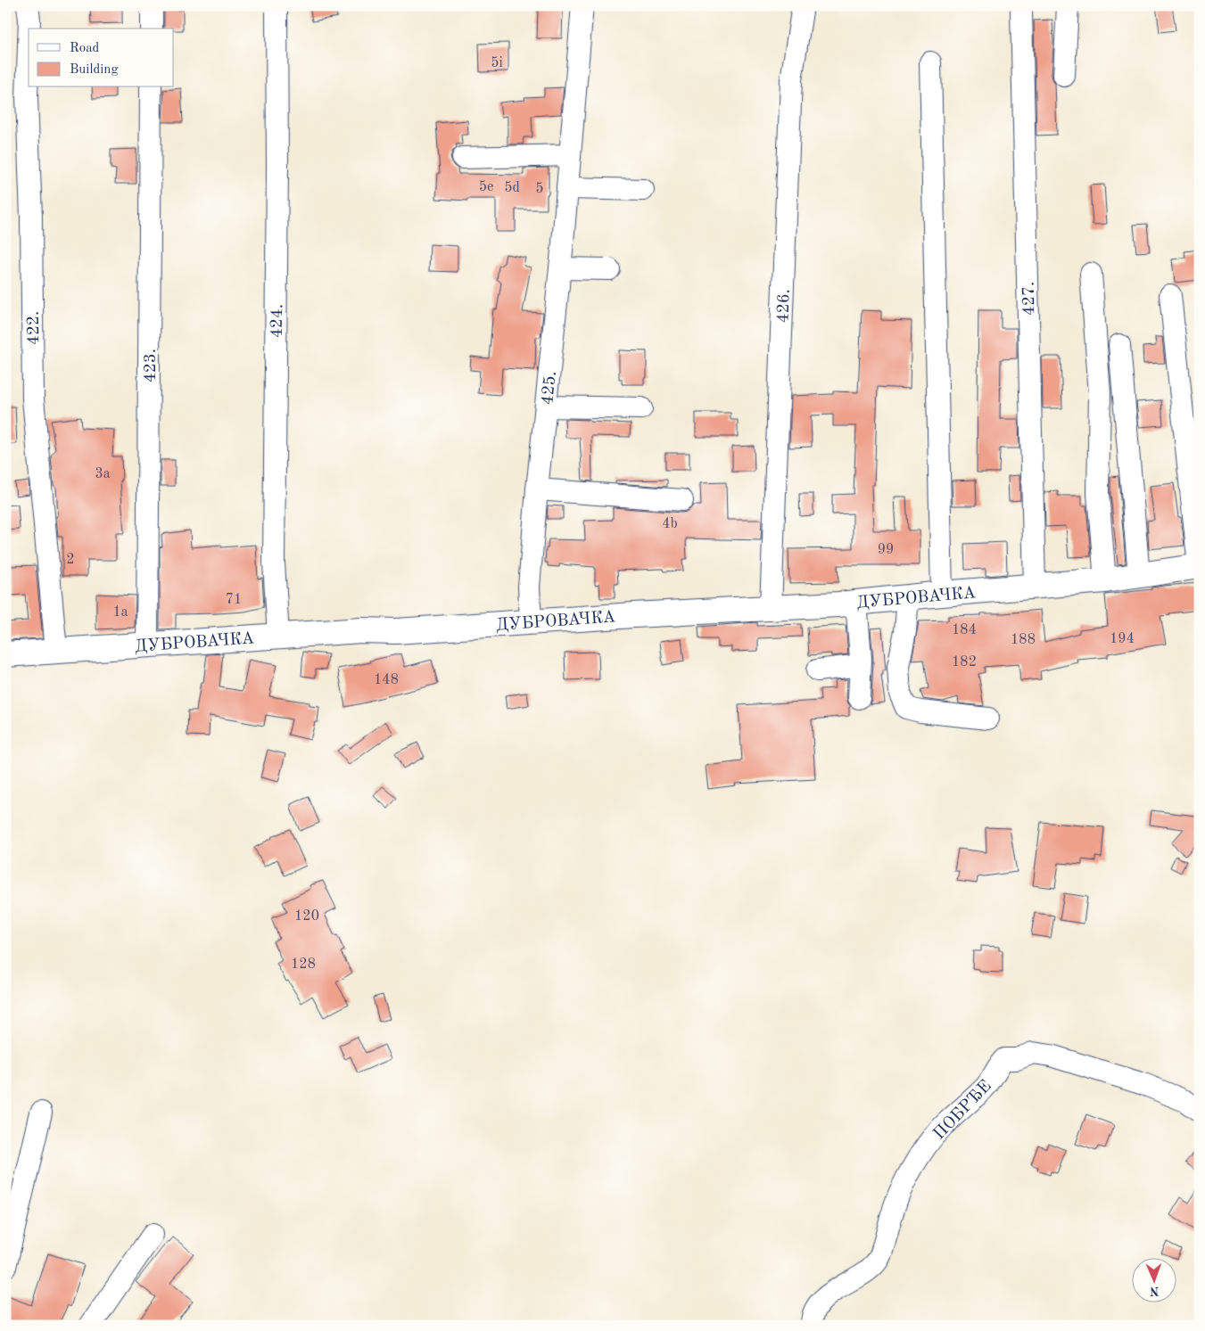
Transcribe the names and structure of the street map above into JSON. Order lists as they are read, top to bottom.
{
  "streets": {
    "main road": ["ДУБРОВАЧКА"],
    "street": [
      "427.",
      "426.",
      "424.",
      "422.",
      "423.",
      "425.",
      "ПОБРЂЕ"
    ]
  },
  "crossings": [
    ["427.", "ДУБРОВАЧКА"],
    ["426.", "ДУБРОВАЧКА"],
    ["424.", "ДУБРОВАЧКА"],
    ["422.", "ДУБРОВАЧКА"],
    ["423.", "ДУБРОВАЧКА"],
    ["425.", "ДУБРОВАЧКА"]
  ],
  "house_numbers": [
    "5i",
    "5e",
    "5d",
    "5",
    "3a",
    "4b",
    "99",
    "2",
    "71",
    "1a",
    "184",
    "194",
    "188",
    "182",
    "148",
    "120",
    "128"
  ],
  "legend": ["Road", "Building"],
  "north": "bottom"
}
